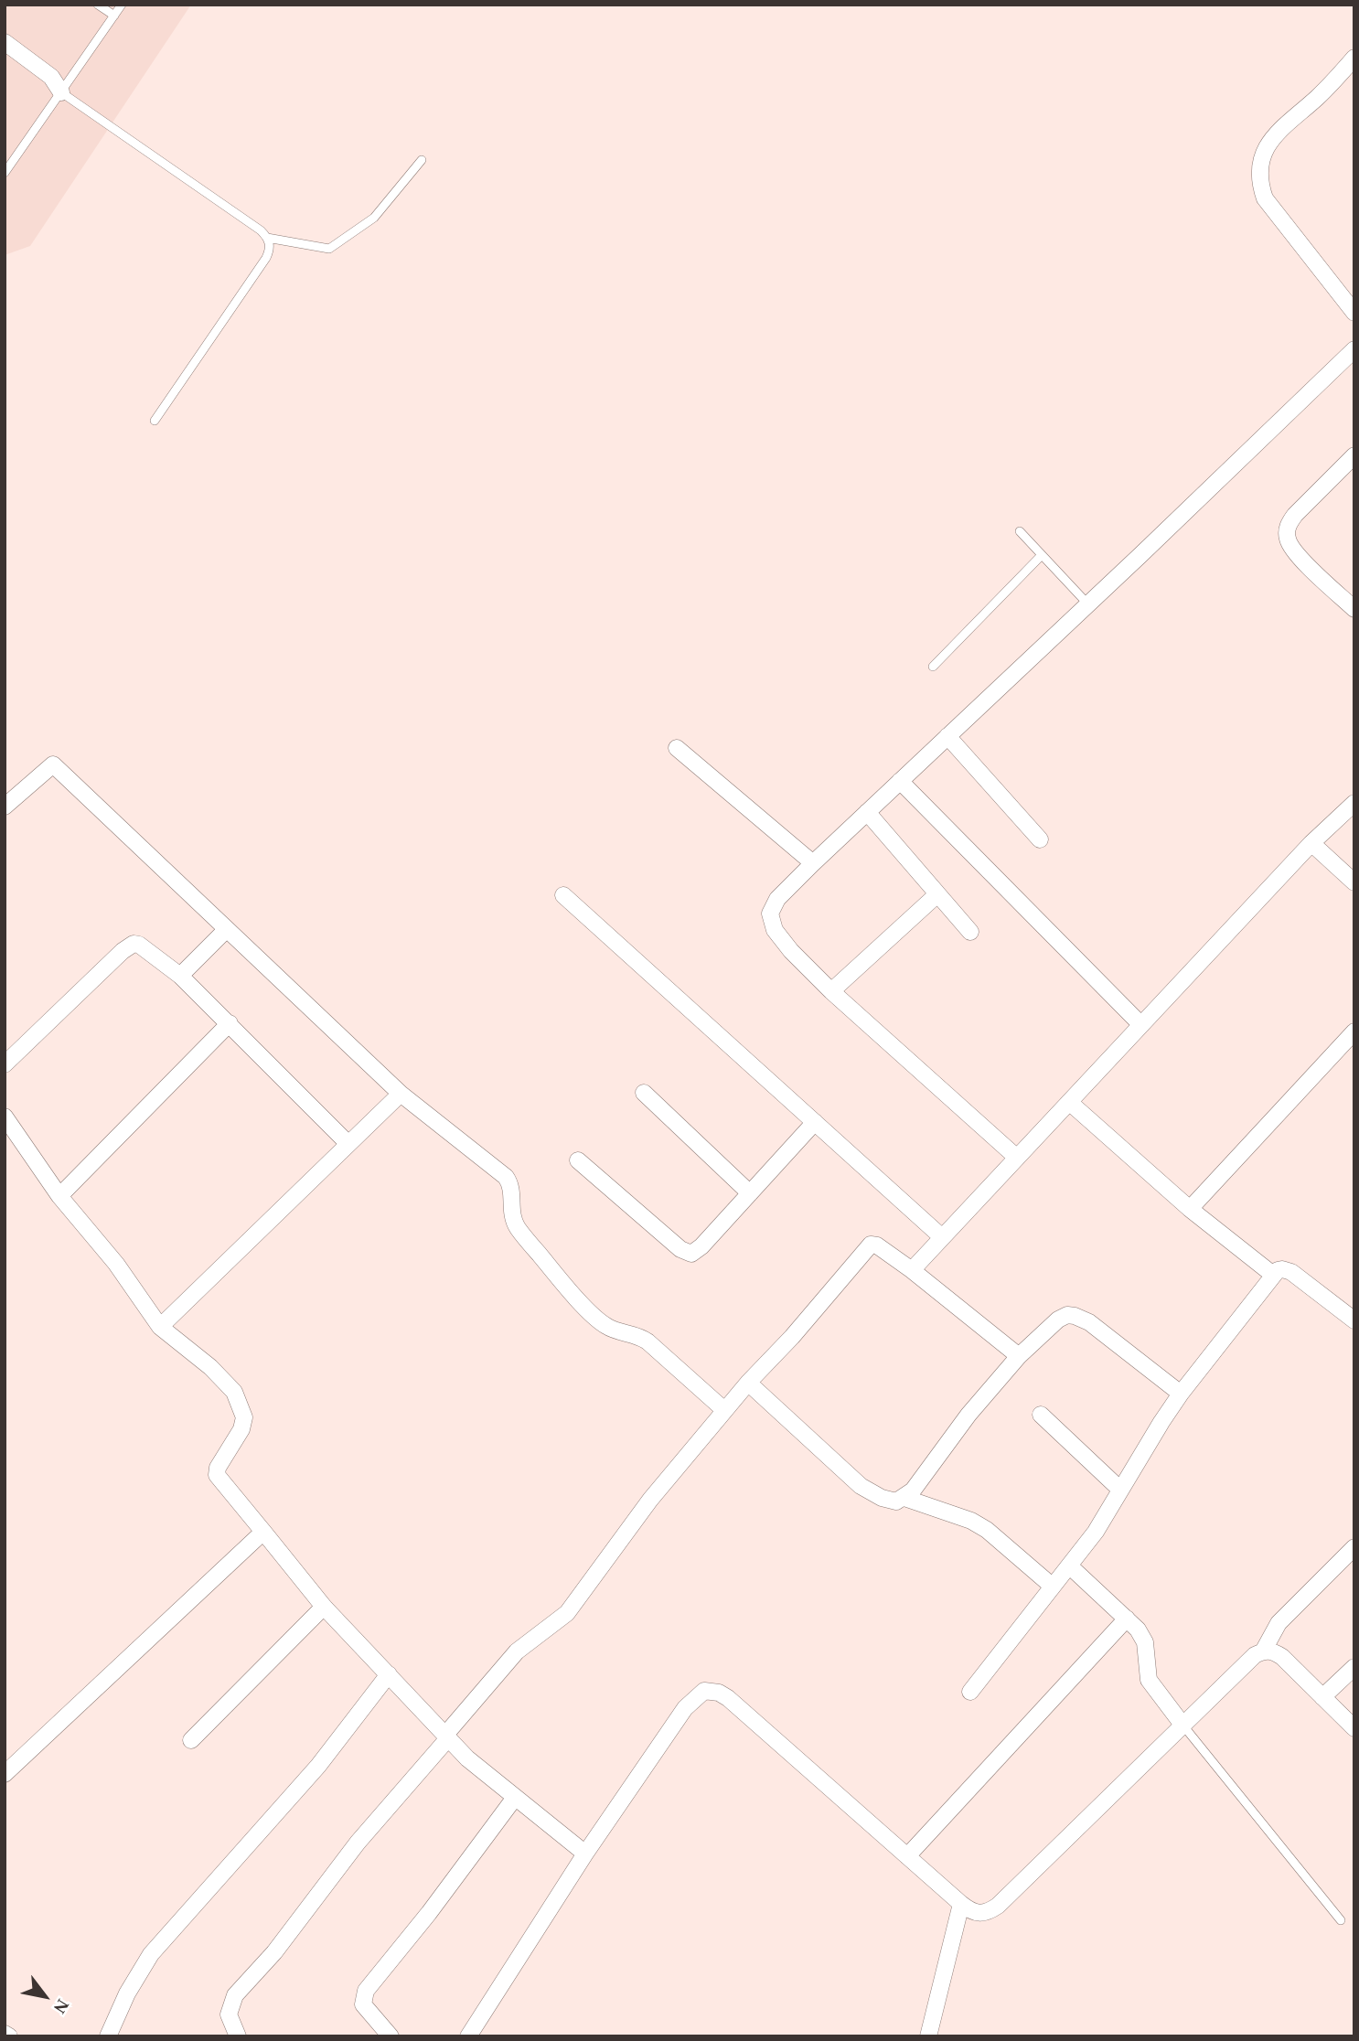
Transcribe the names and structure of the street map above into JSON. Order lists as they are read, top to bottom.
{
  "north": "bottom right"
}
